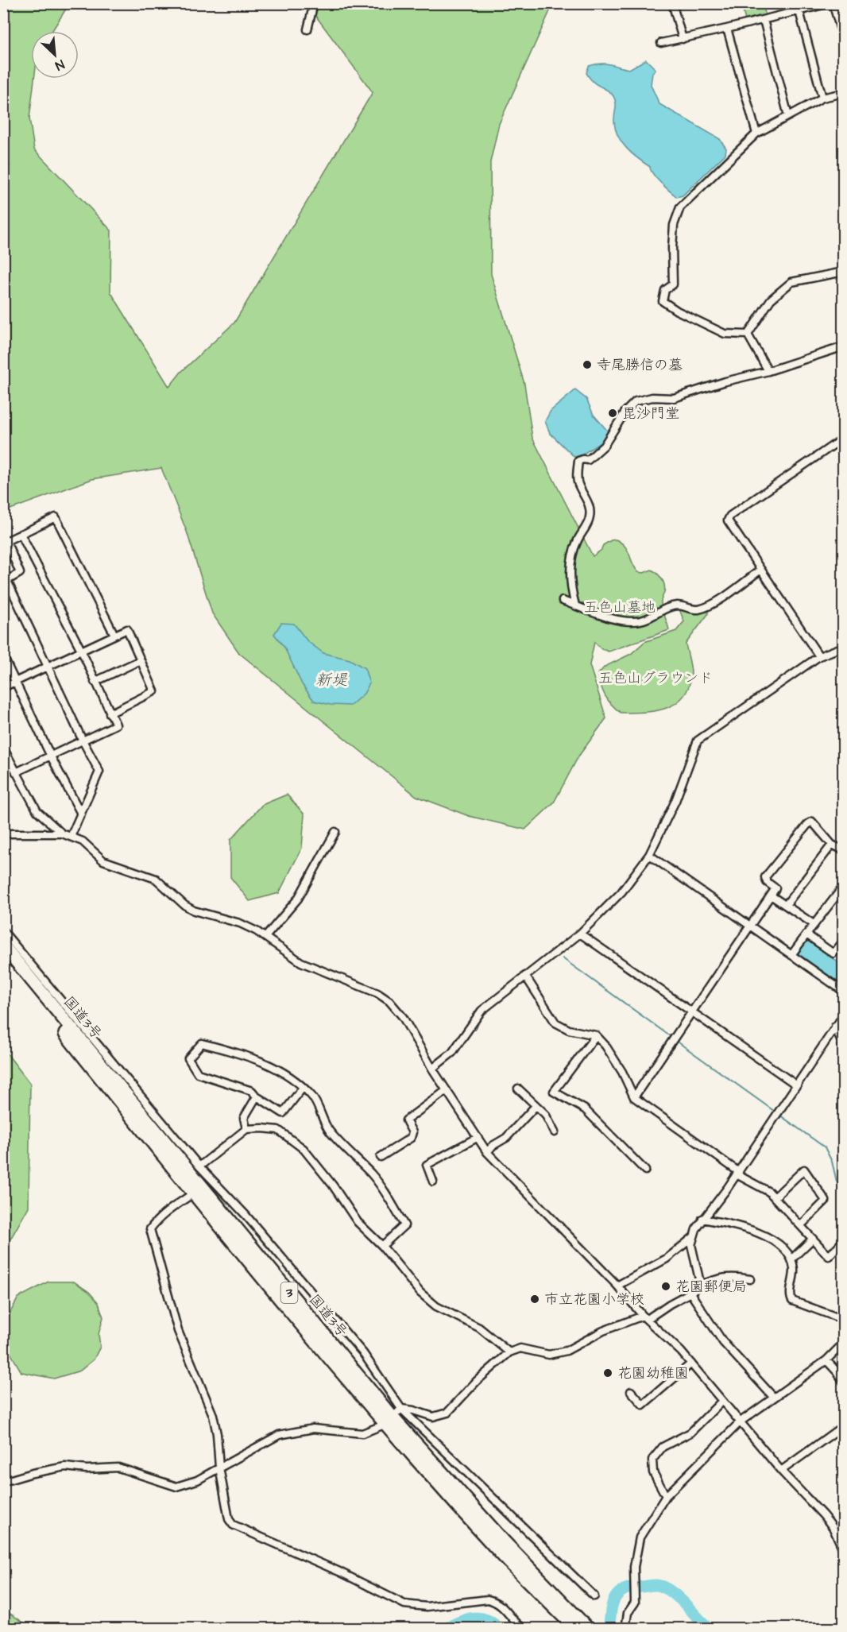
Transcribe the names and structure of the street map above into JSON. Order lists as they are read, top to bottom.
{
  "streets": {
    "highway": ["国道3号", "3"]
  },
  "water": ["新堤"],
  "parks": ["五色山墓地", "五色山グラウンド"],
  "places": [
    "寺尾勝信の墓",
    "毘沙門堂",
    "花園郵便局",
    "市立花園小学校",
    "花園幼稚園"
  ],
  "north": "bottom right"
}
